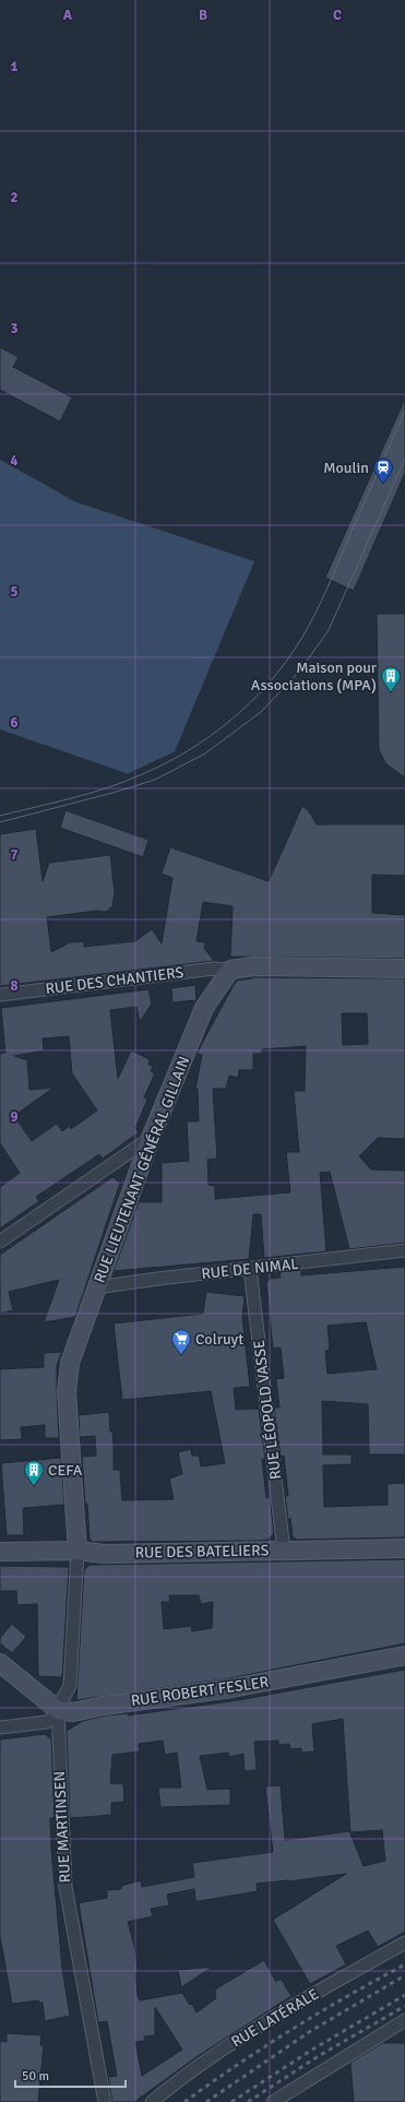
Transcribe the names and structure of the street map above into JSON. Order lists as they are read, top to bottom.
{
  "streets": {
    "main road": ["RUE LIEUTENANT GÉNÉRAL GILLAIN", "RUE DES BATELIERS", "RUE ROBERT FESLER"],
    "street": [
      "RUE DES CHANTIERS",
      "RUE DE NIMAL",
      "RUE LÉOPOLD VASSE",
      "RUE MARTINSEN",
      "RUE LATÉRALE"
    ]
  },
  "crossings": [
    ["RUE DES CHANTIERS", "RUE LIEUTENANT GÉNÉRAL GILLAIN"],
    ["RUE LIEUTENANT GÉNÉRAL GILLAIN", "RUE DE NIMAL"],
    ["RUE LIEUTENANT GÉNÉRAL GILLAIN", "RUE DES BATELIERS"],
    ["RUE LIEUTENANT GÉNÉRAL GILLAIN", "RUE MARTINSEN"],
    ["RUE DE NIMAL", "RUE LÉOPOLD VASSE"],
    ["RUE LÉOPOLD VASSE", "RUE DES BATELIERS"],
    ["RUE DES BATELIERS", "RUE MARTINSEN"],
    ["RUE ROBERT FESLER", "RUE MARTINSEN"]
  ],
  "places": {
    "station": ["Moulin"],
    "building": ["Maison pour Associations (MPA)", "CEFA"],
    "supermarket": ["Colruyt"]
  },
  "scale_bar": "50 m",
  "grid": {
    "columns": ["A", "B", "C"],
    "rows": [
      "1",
      "2",
      "3",
      "4",
      "5",
      "6",
      "7",
      "8",
      "9"
    ]
  }
}
